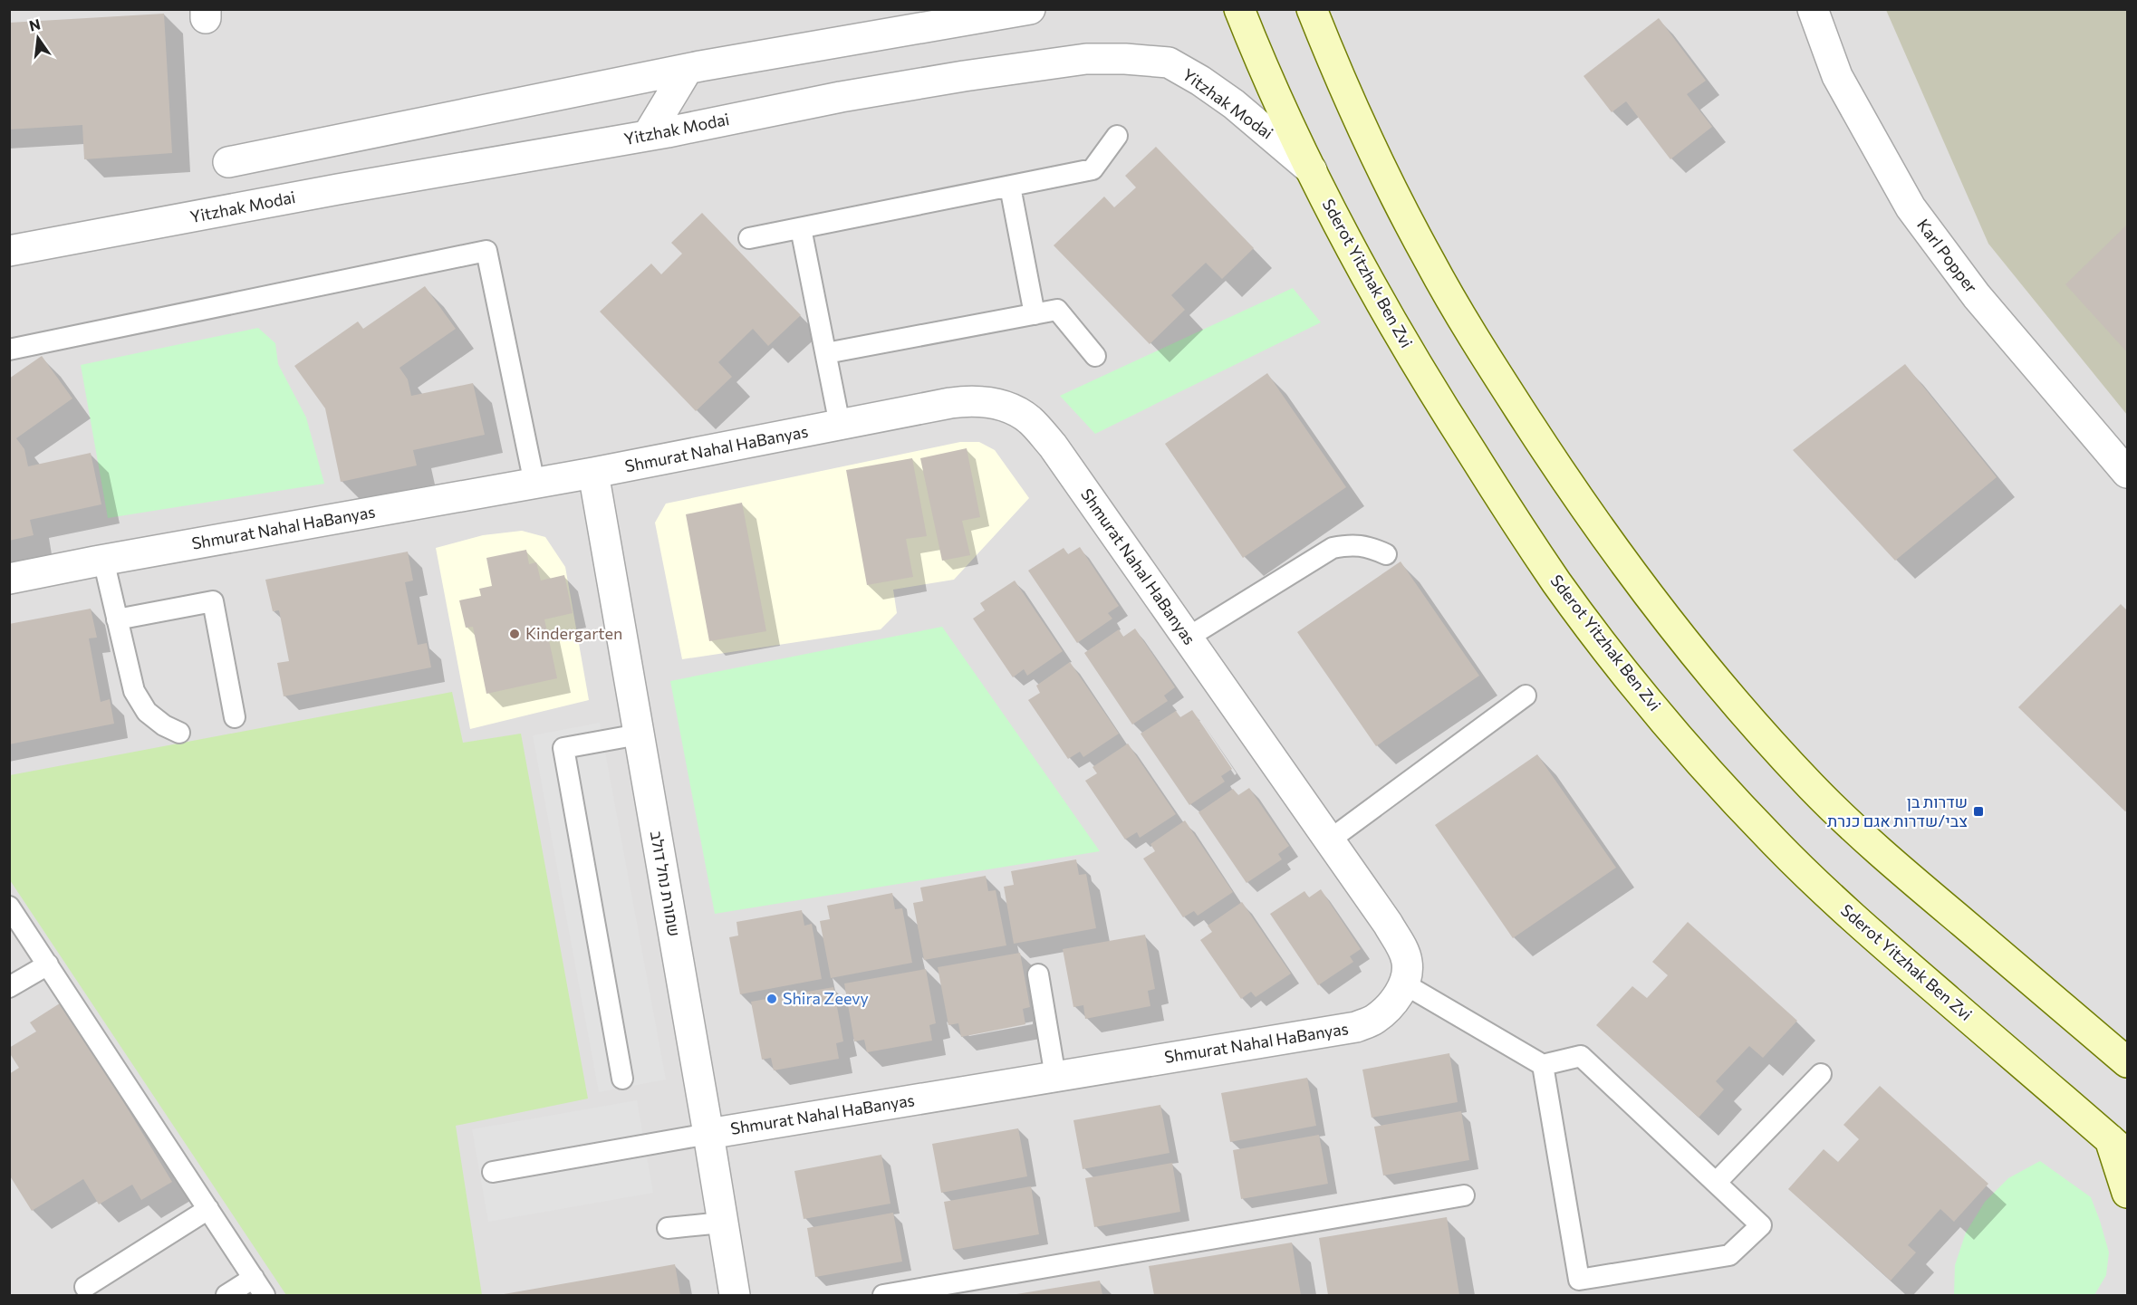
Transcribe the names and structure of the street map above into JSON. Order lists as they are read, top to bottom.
{
  "streets": {
    "main road": ["Sderot Yitzhak Ben Zvi"],
    "street": [
      "Yitzhak Modai",
      "Karl Popper",
      "Shmurat Nahal HaBanyas",
      "שמורת נחל דולב"
    ]
  },
  "crossings": [
    ["Yitzhak Modai", "Sderot Yitzhak Ben Zvi"],
    ["Shmurat Nahal HaBanyas", "שמורת נחל דולב"]
  ],
  "places": {
    "other": ["Kindergarten", "Shira Zeevy"],
    "transit": ["שדרות בן צבי/שדרות אגם כנרת"]
  },
  "north": "top"
}
